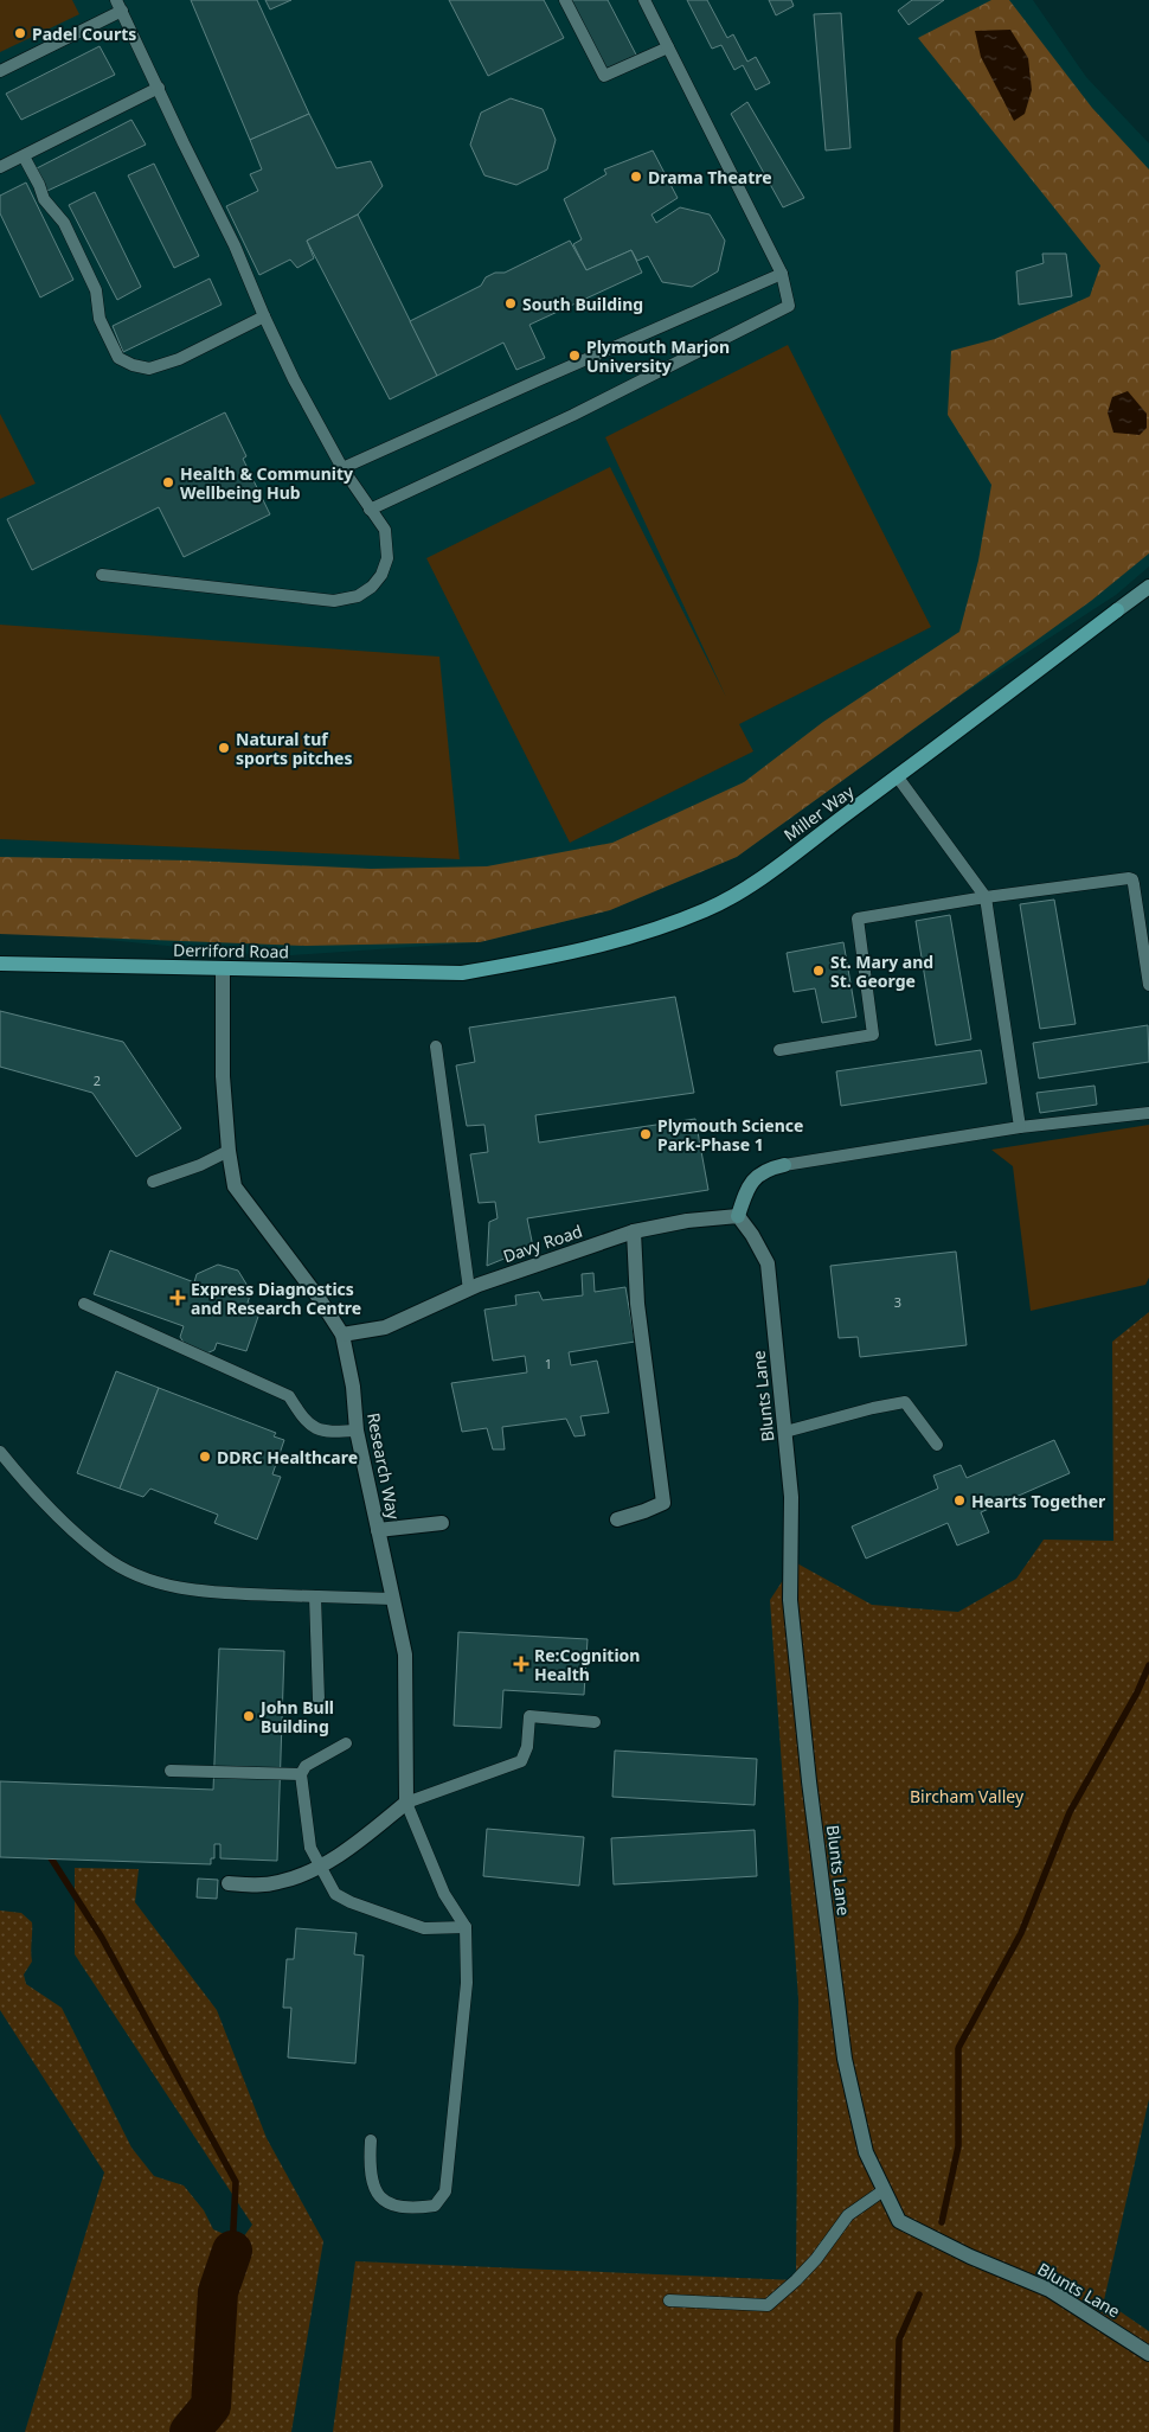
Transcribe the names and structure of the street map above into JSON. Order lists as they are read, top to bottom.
{
  "streets": {
    "main road": ["Miller Way", "Derriford Road"],
    "street": ["Davy Road", "Blunts Lane", "Research Way"]
  },
  "crossings": [
    ["Miller Way", "Derriford Road"],
    ["Derriford Road", "Research Way"],
    ["Davy Road", "Blunts Lane"],
    ["Davy Road", "Research Way"]
  ],
  "parks": ["Bircham Valley"],
  "places": {
    "other": [
      "Padel Courts",
      "Drama Theatre",
      "South Building",
      "Plymouth Marjon University",
      "Health & Community Wellbeing Hub",
      "Natural tuf sports pitches",
      "St. Mary and St. George",
      "Plymouth Science Park-Phase 1",
      "DDRC Healthcare",
      "Hearts Together",
      "John Bull Building"
    ],
    "health": ["Express Diagnostics and Research Centre", "Re:Cognition Health"]
  },
  "house_numbers": ["2", "3", "1"]
}
